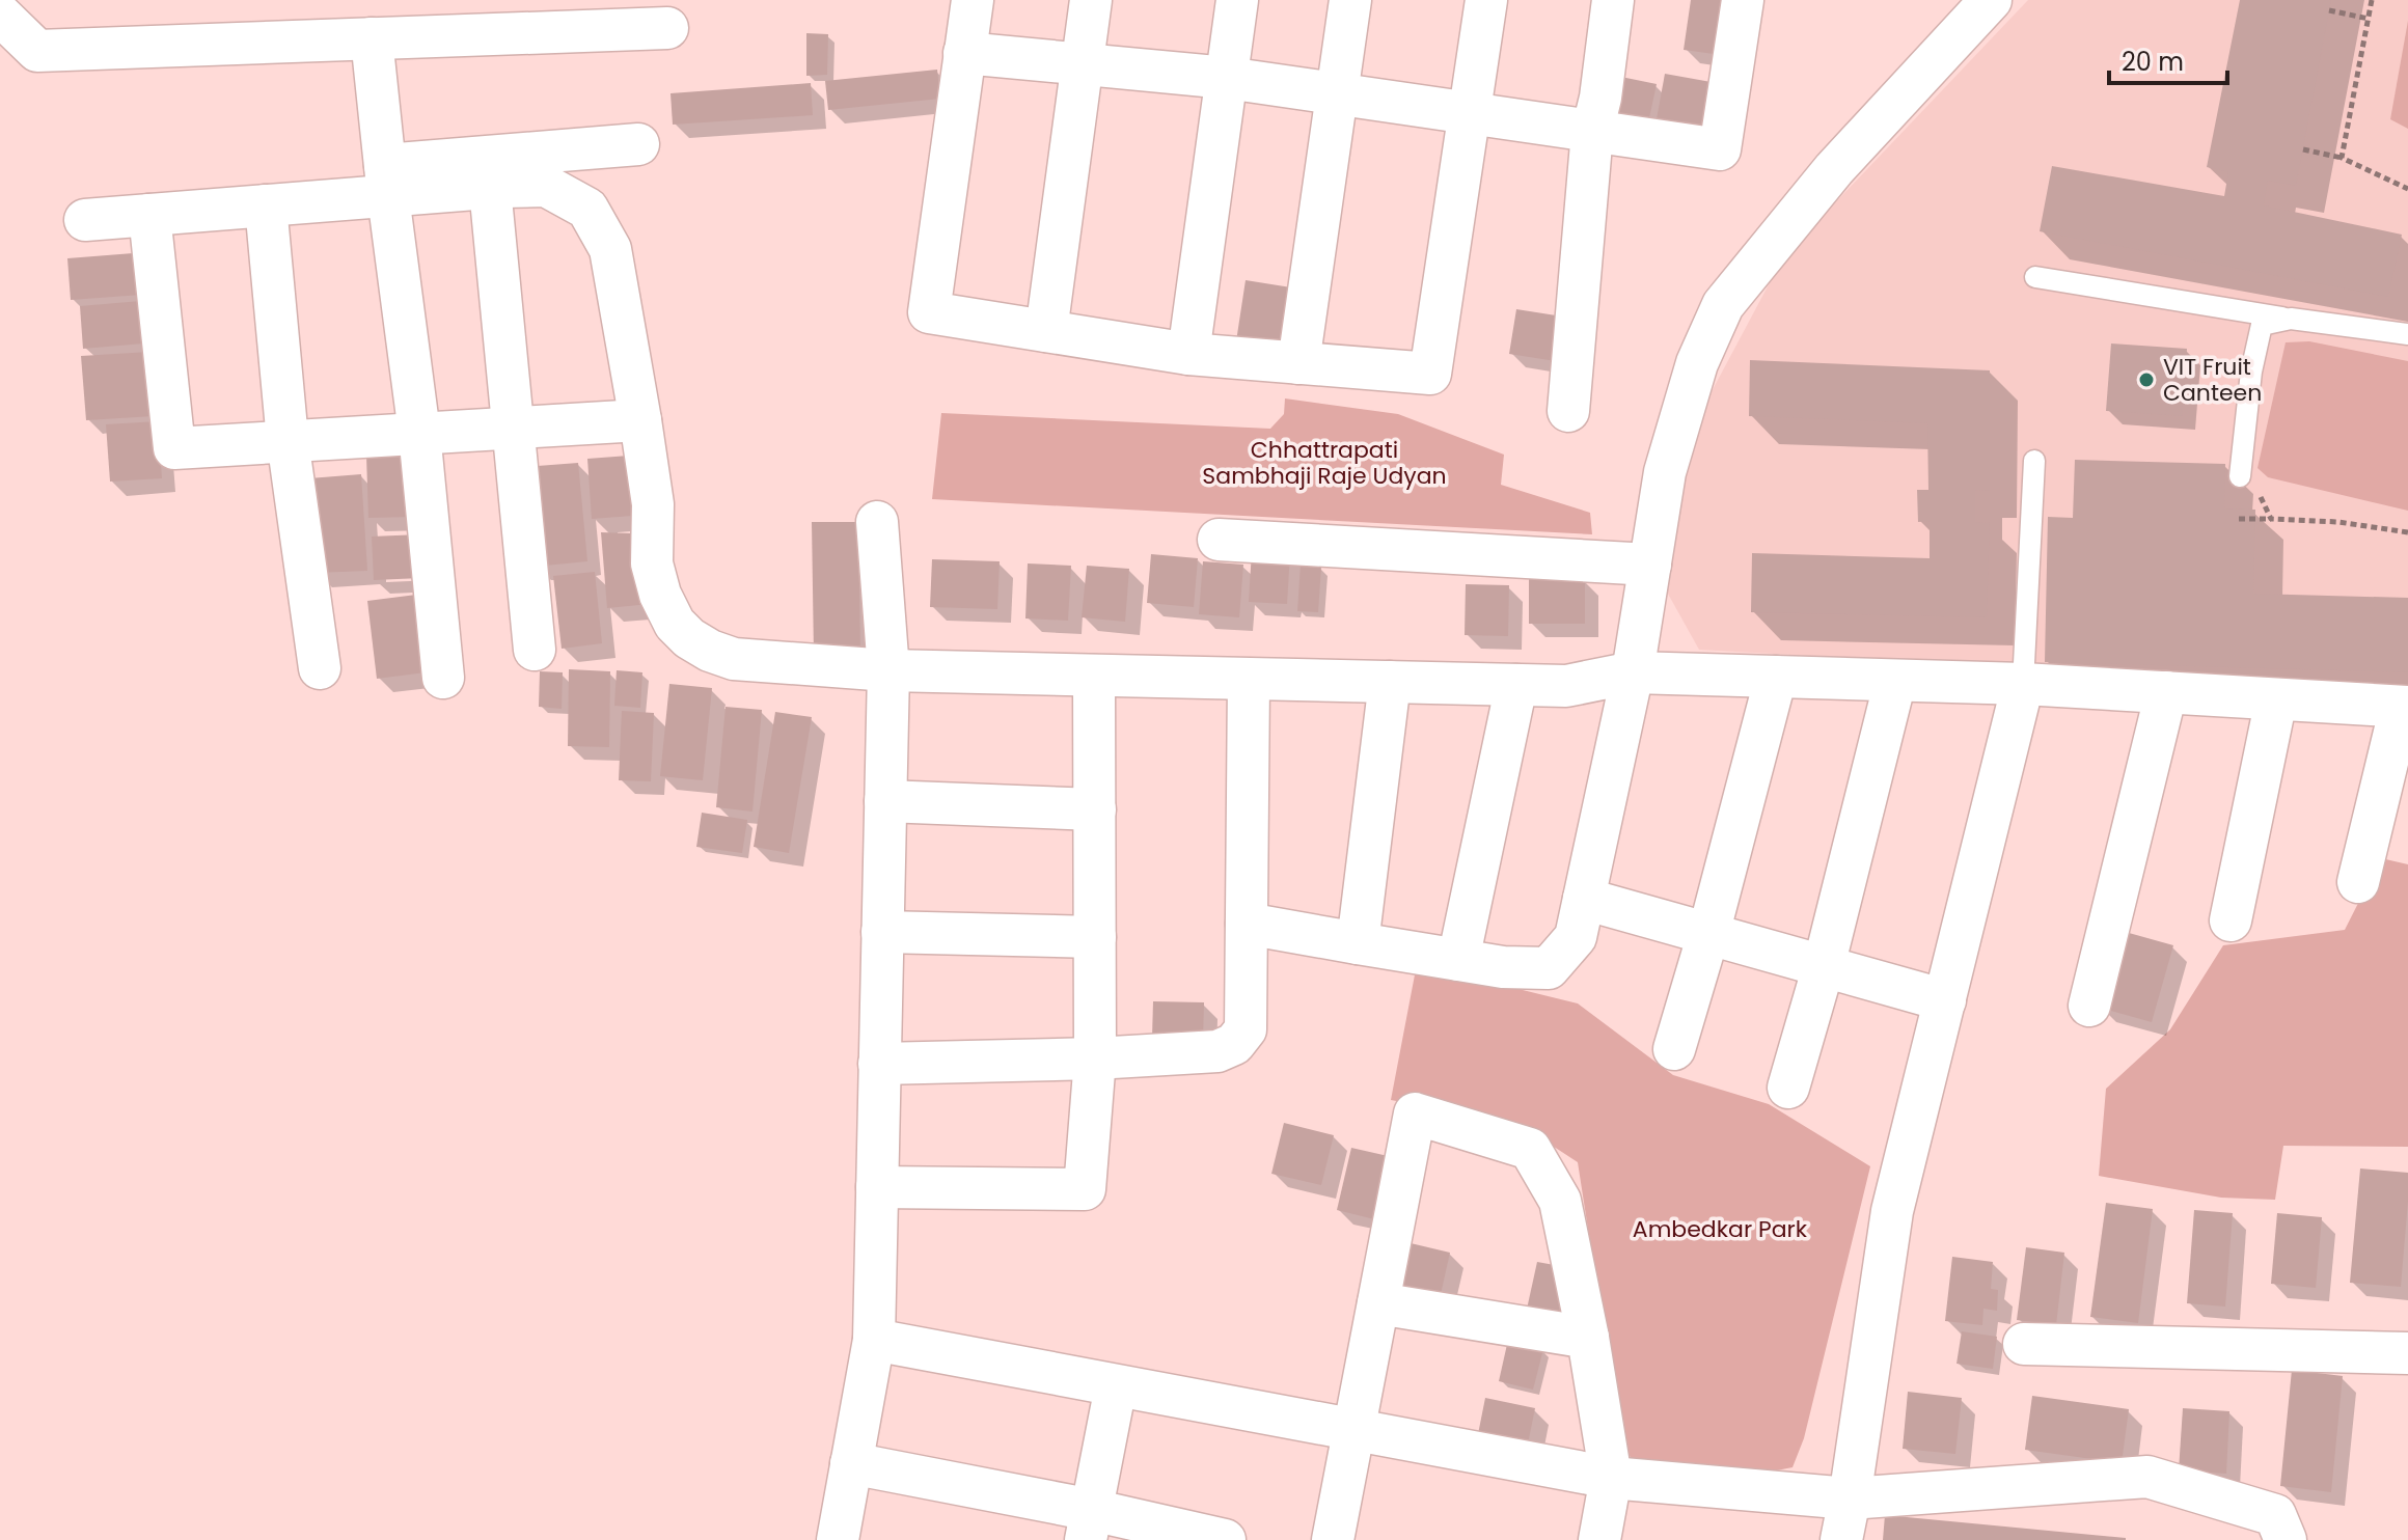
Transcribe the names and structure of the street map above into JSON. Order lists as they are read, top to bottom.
{
  "parks": ["Chhattrapati Sambhaji Raje Udyan", "Ambedkar Park"],
  "places": ["VIT Fruit Canteen"],
  "scale_bar": "20 m"
}
